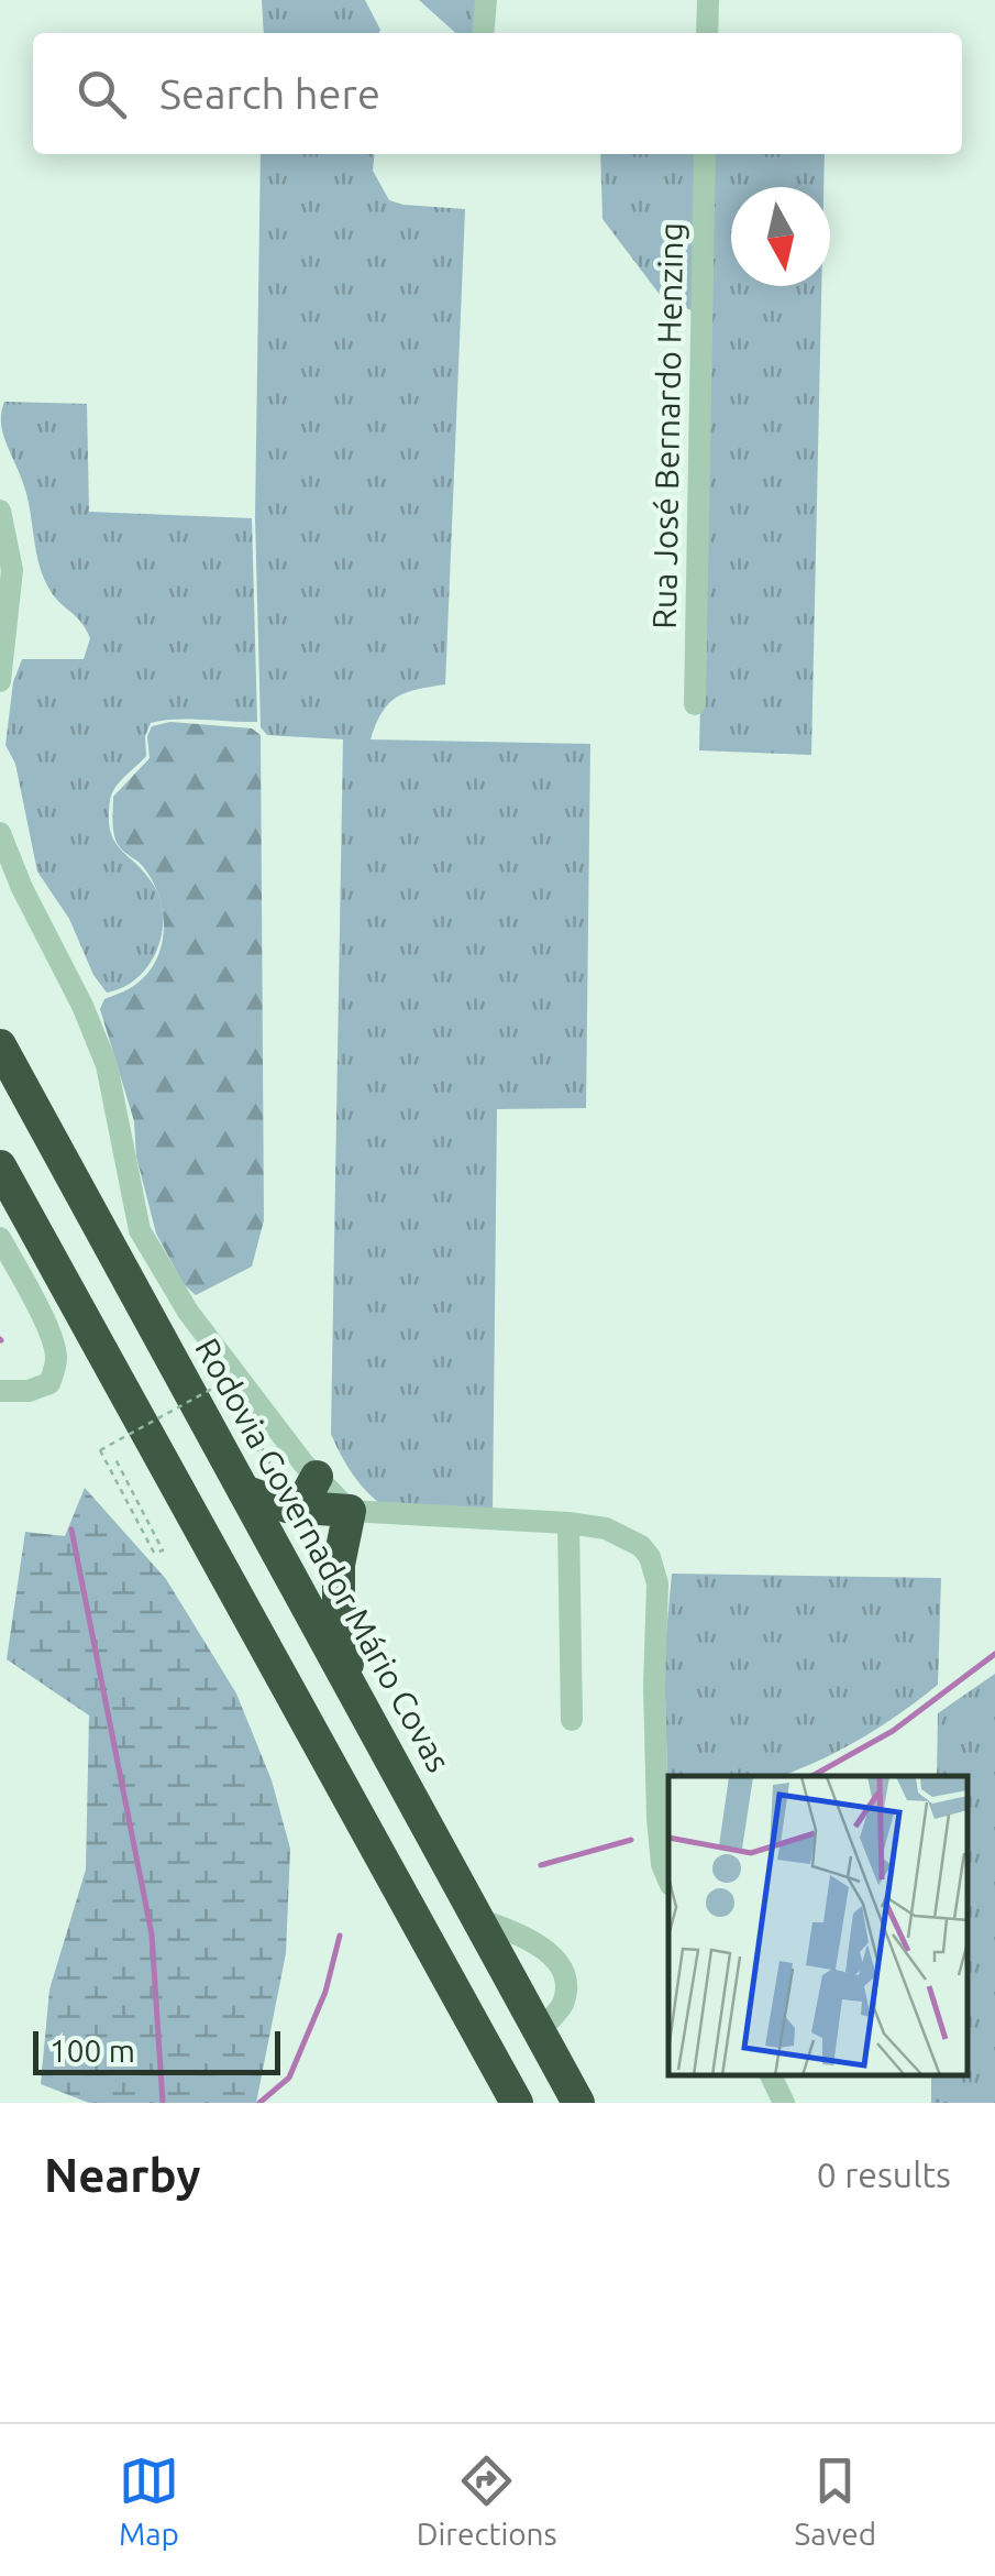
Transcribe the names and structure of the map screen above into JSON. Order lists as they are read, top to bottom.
{
  "streets": {
    "highway": ["Rodovia Governador Mário Covas"],
    "street": ["Rua José Bernardo Henzing"]
  },
  "scale_bar": "100 m",
  "north": "bottom",
  "page": {
    "search": "Search here",
    "scale": "100 m",
    "heading": ["Nearby", "0 results"],
    "nav": ["Map", "Directions", "Saved"]
  }
}
